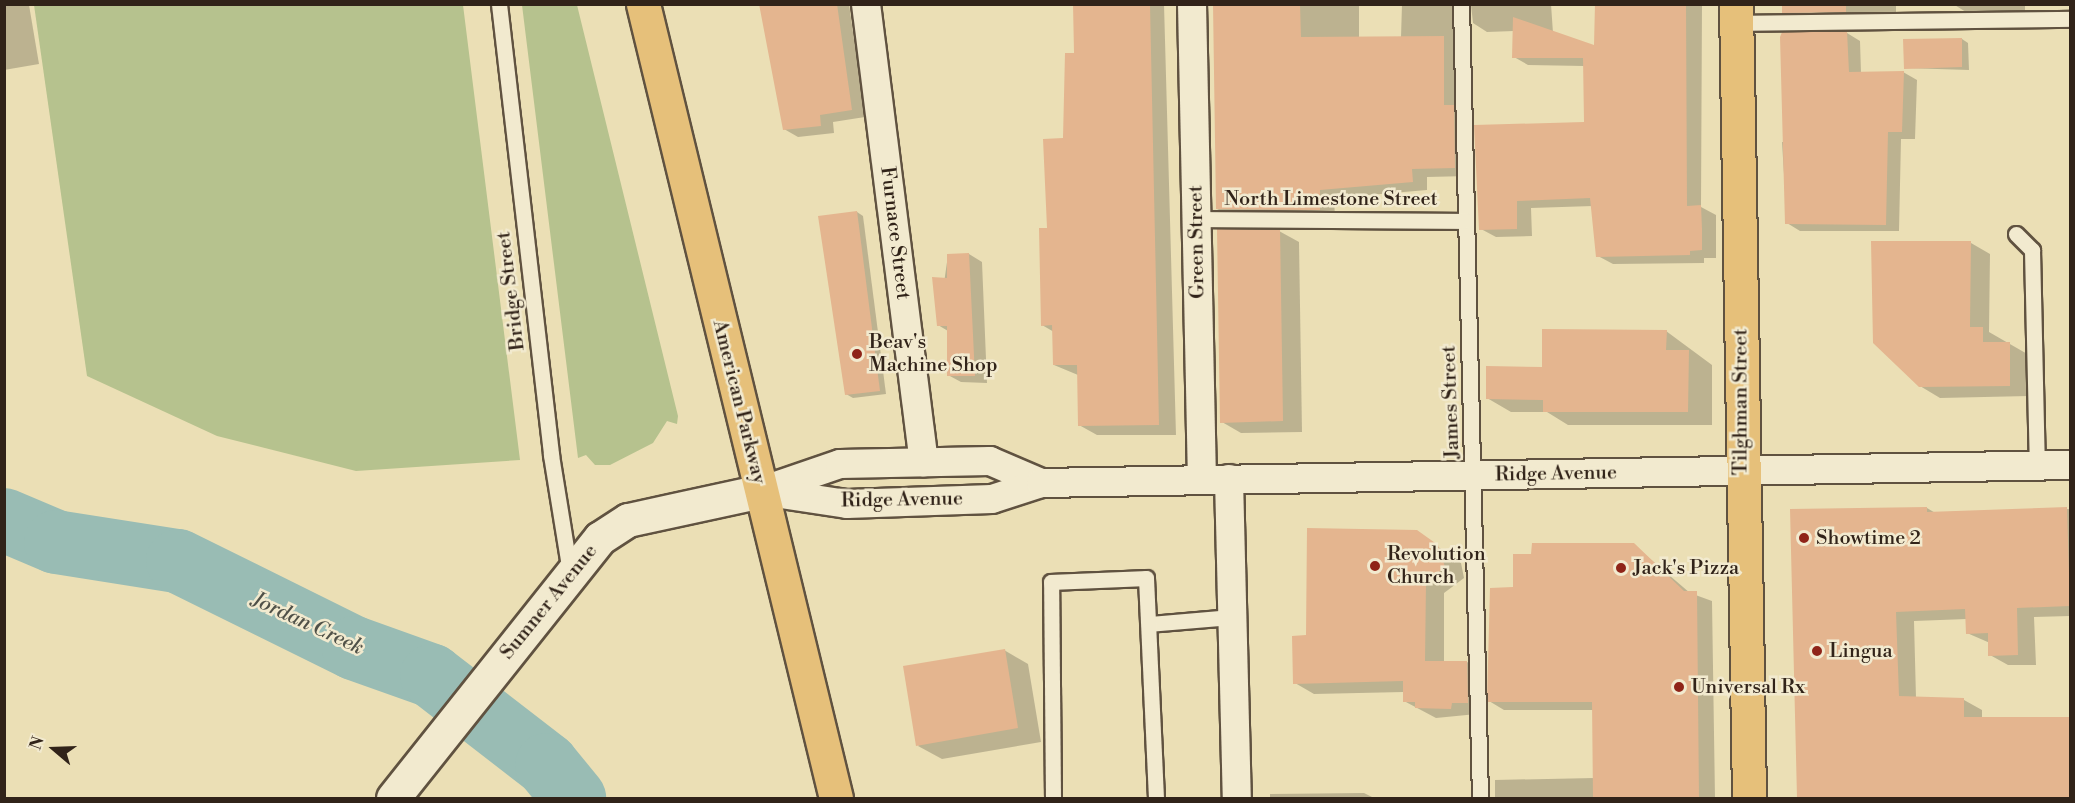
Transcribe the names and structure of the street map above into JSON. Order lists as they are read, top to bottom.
{
  "streets": {
    "main road": ["American Parkway", "Tilghman Street"],
    "street": [
      "Furnace Street",
      "Green Street",
      "Ridge Avenue",
      "Sumner Avenue"
    ],
    "lane": ["North Limestone Street", "Bridge Street", "James Street"]
  },
  "crossings": [
    ["North Limestone Street", "Green Street"],
    ["North Limestone Street", "James Street"],
    ["Furnace Street", "Ridge Avenue"],
    ["Green Street", "Ridge Avenue"],
    ["Bridge Street", "Sumner Avenue"],
    ["American Parkway", "Ridge Avenue"],
    ["American Parkway", "Sumner Avenue"],
    ["James Street", "Ridge Avenue"],
    ["Tilghman Street", "Ridge Avenue"],
    ["Ridge Avenue", "Sumner Avenue"]
  ],
  "water": ["Jordan Creek"],
  "places": [
    "Beav's Machine Shop",
    "Showtime 2",
    "Revolution Church",
    "Jack's Pizza",
    "Lingua",
    "Universal Rx"
  ],
  "north": "left"
}
